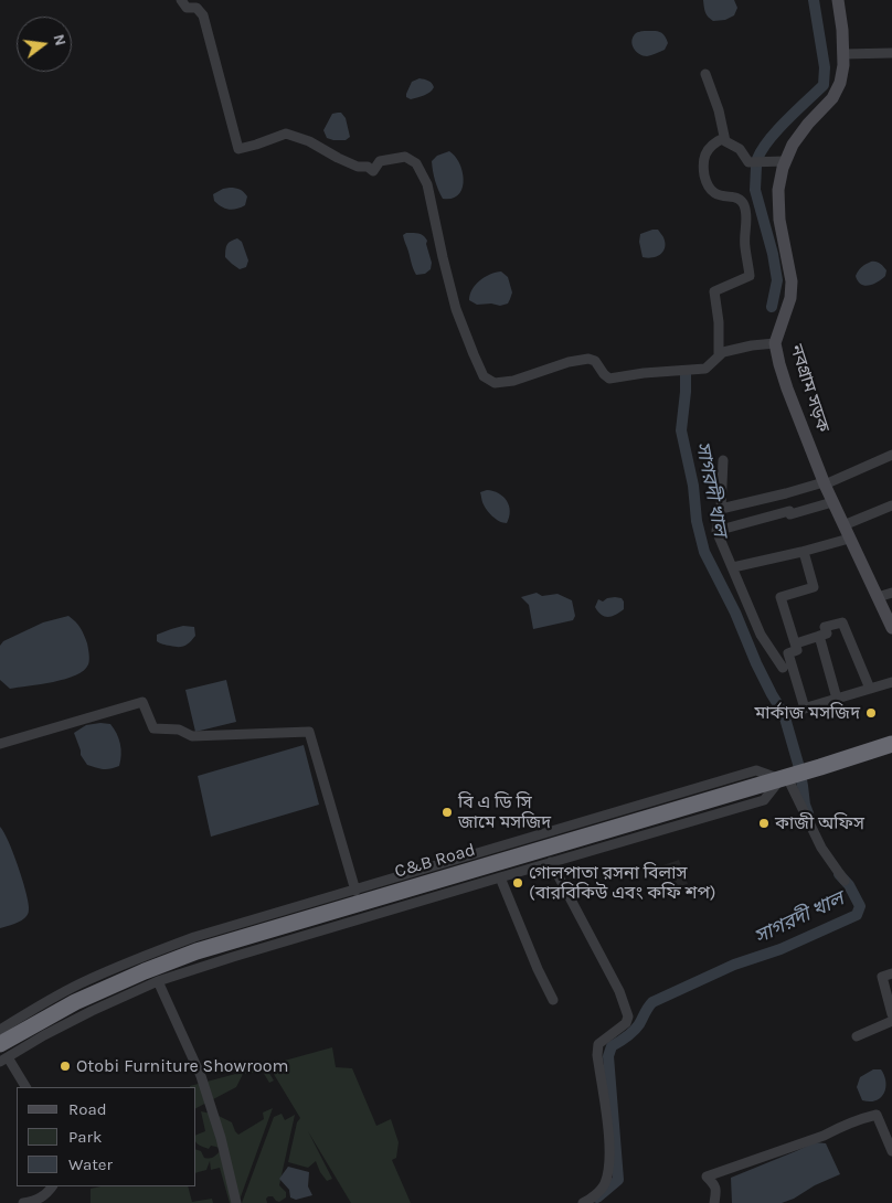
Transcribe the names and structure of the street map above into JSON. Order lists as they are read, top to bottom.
{
  "streets": {
    "highway": ["C&B Road"],
    "main road": ["নবগ্রাম সড়ক"]
  },
  "water": ["সাগরদী খাল"],
  "places": [
    "মার্কাজ মসজিদ",
    "বি এ ডি সি জামে মসজিদ",
    "কাজী অফিস",
    "গোলপাতা রসনা বিলাস (বারবিকিউ এবং কফি শপ)",
    "Otobi Furniture Showroom"
  ],
  "legend": ["Road", "Park", "Water"],
  "north": "right"
}
